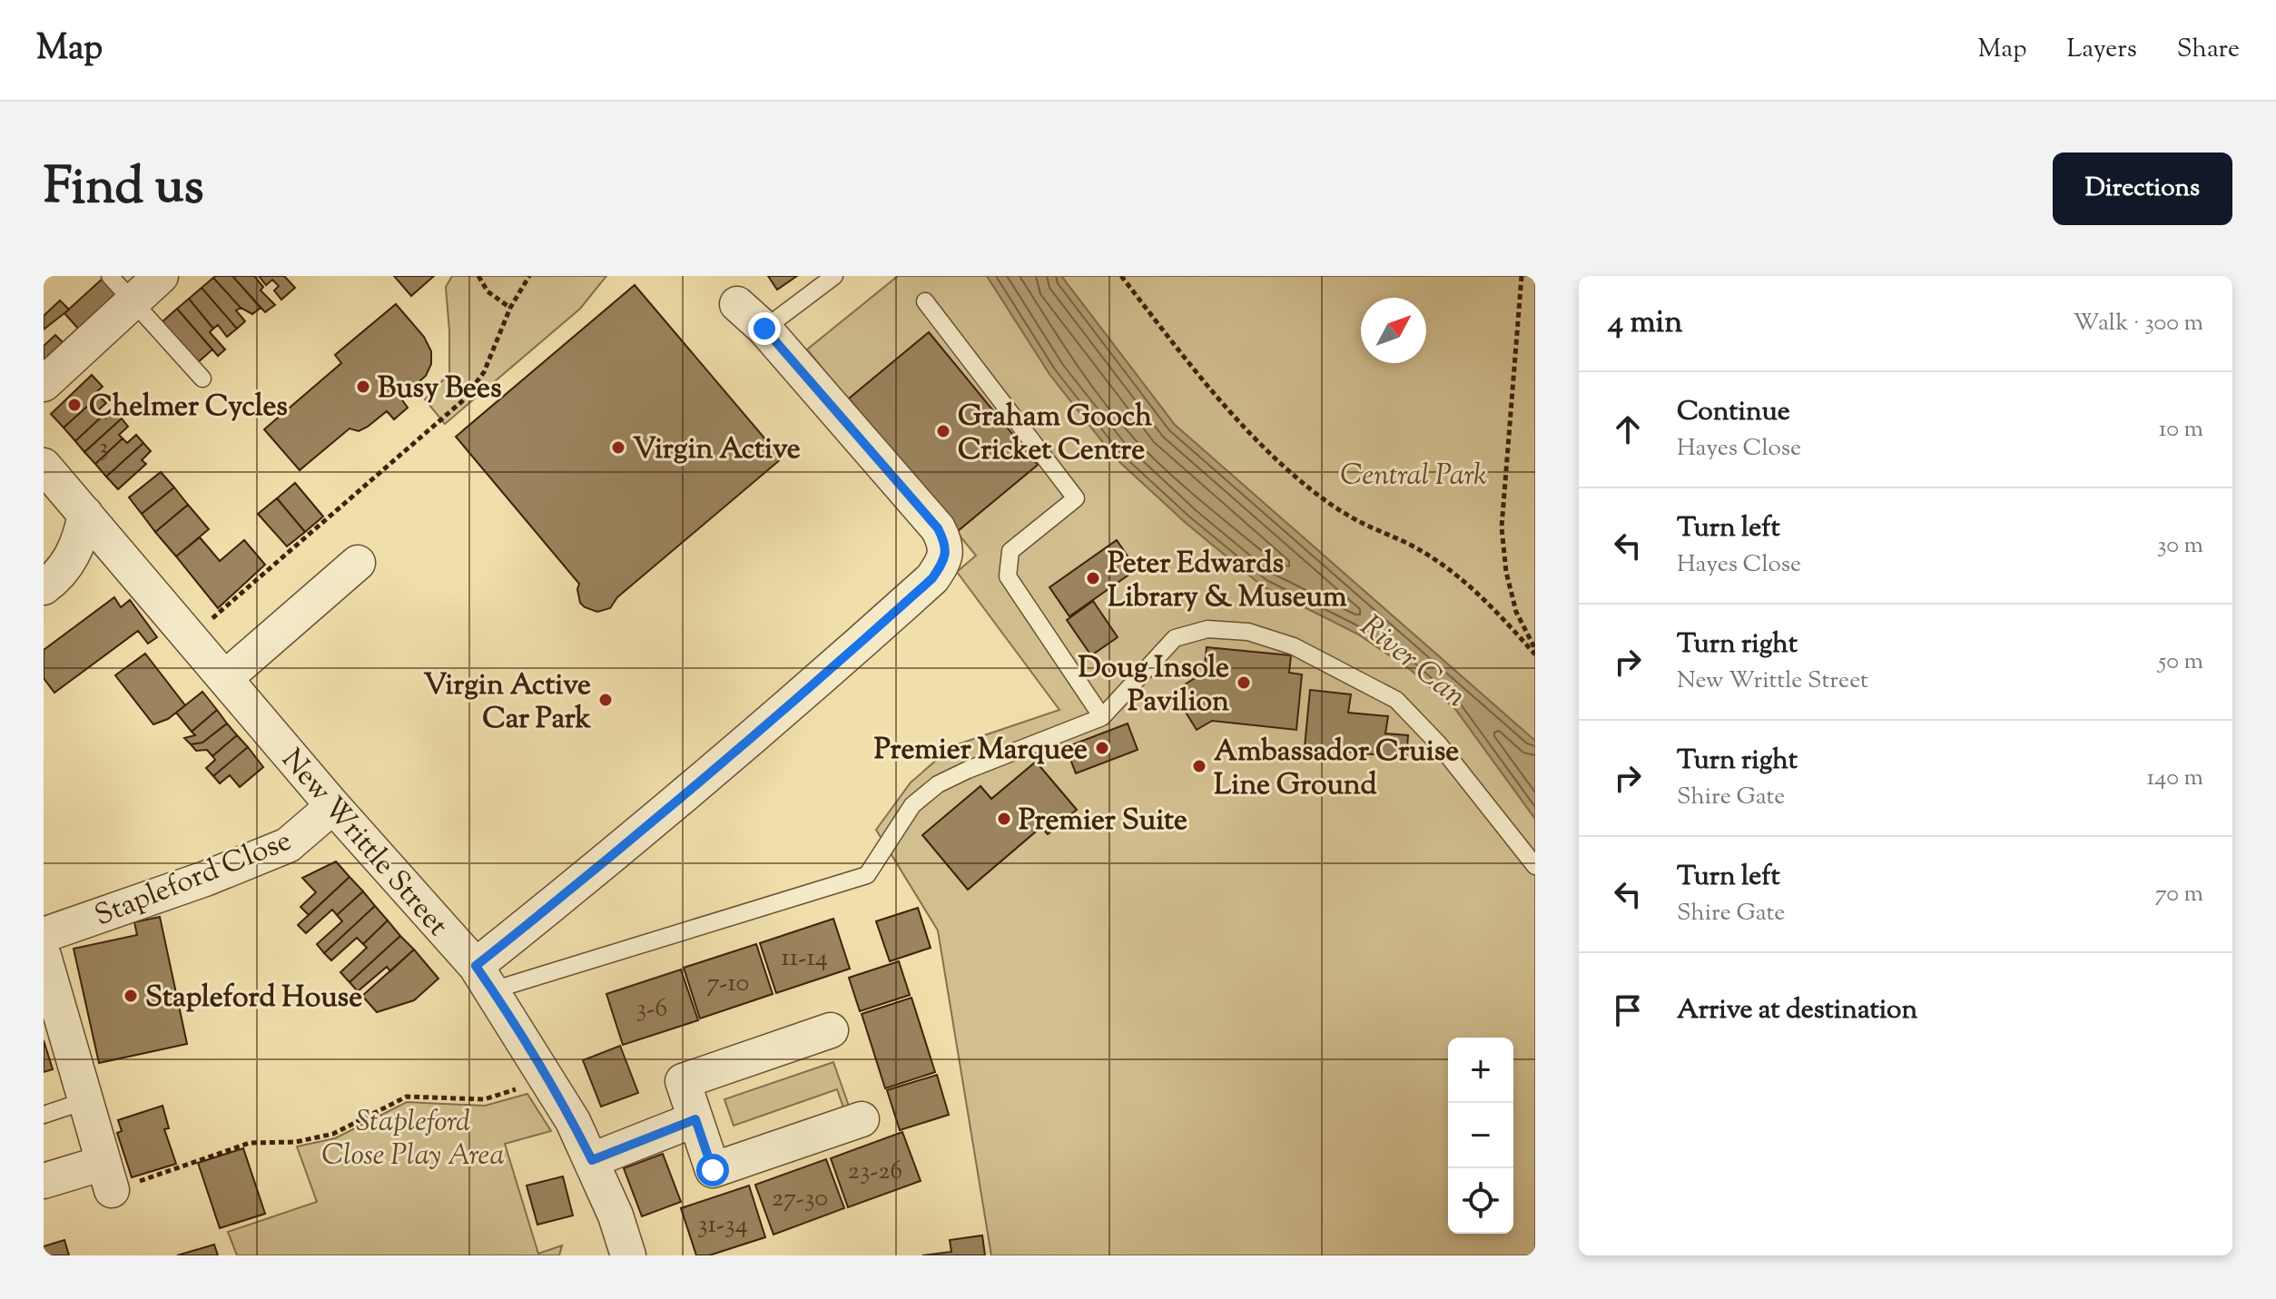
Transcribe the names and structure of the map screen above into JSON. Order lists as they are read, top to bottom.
{
  "streets": {
    "street": ["New Writtle Street", "Stapleford Close"]
  },
  "crossings": [
    ["New Writtle Street", "Stapleford Close"]
  ],
  "water": ["River Can"],
  "parks": ["Central Park", "Stapleford Close Play Area"],
  "places": [
    "Busy Bees",
    "Chelmer Cycles",
    "Graham Gooch Cricket Centre",
    "Virgin Active",
    "Peter Edwards Library & Museum",
    "Doug Insole Pavilion",
    "Virgin Active Car Park",
    "Premier Marquee",
    "Ambassador Cruise Line Ground",
    "Premier Suite",
    "Stapleford House"
  ],
  "house_numbers": [
    "3",
    "11-14",
    "7-10",
    "3-6",
    "23-26",
    "27-30",
    "31-34"
  ],
  "north": "top right",
  "page": {
    "header": "Map",
    "nav": ["Map", "Layers", "Share"],
    "title": "Find us",
    "buttons": "Directions",
    "heading": ["4 min", "Walk · 300 m"],
    "list": [
      ["Continue", "Hayes Close", "10 m"],
      ["Turn left", "Hayes Close", "30 m"],
      ["Turn right", "New Writtle Street", "50 m"],
      ["Turn right", "Shire Gate", "140 m"],
      ["Turn left", "Shire Gate", "70 m"],
      "Arrive at destination"
    ],
    "map_buttons": ["+", "−"]
  }
}
